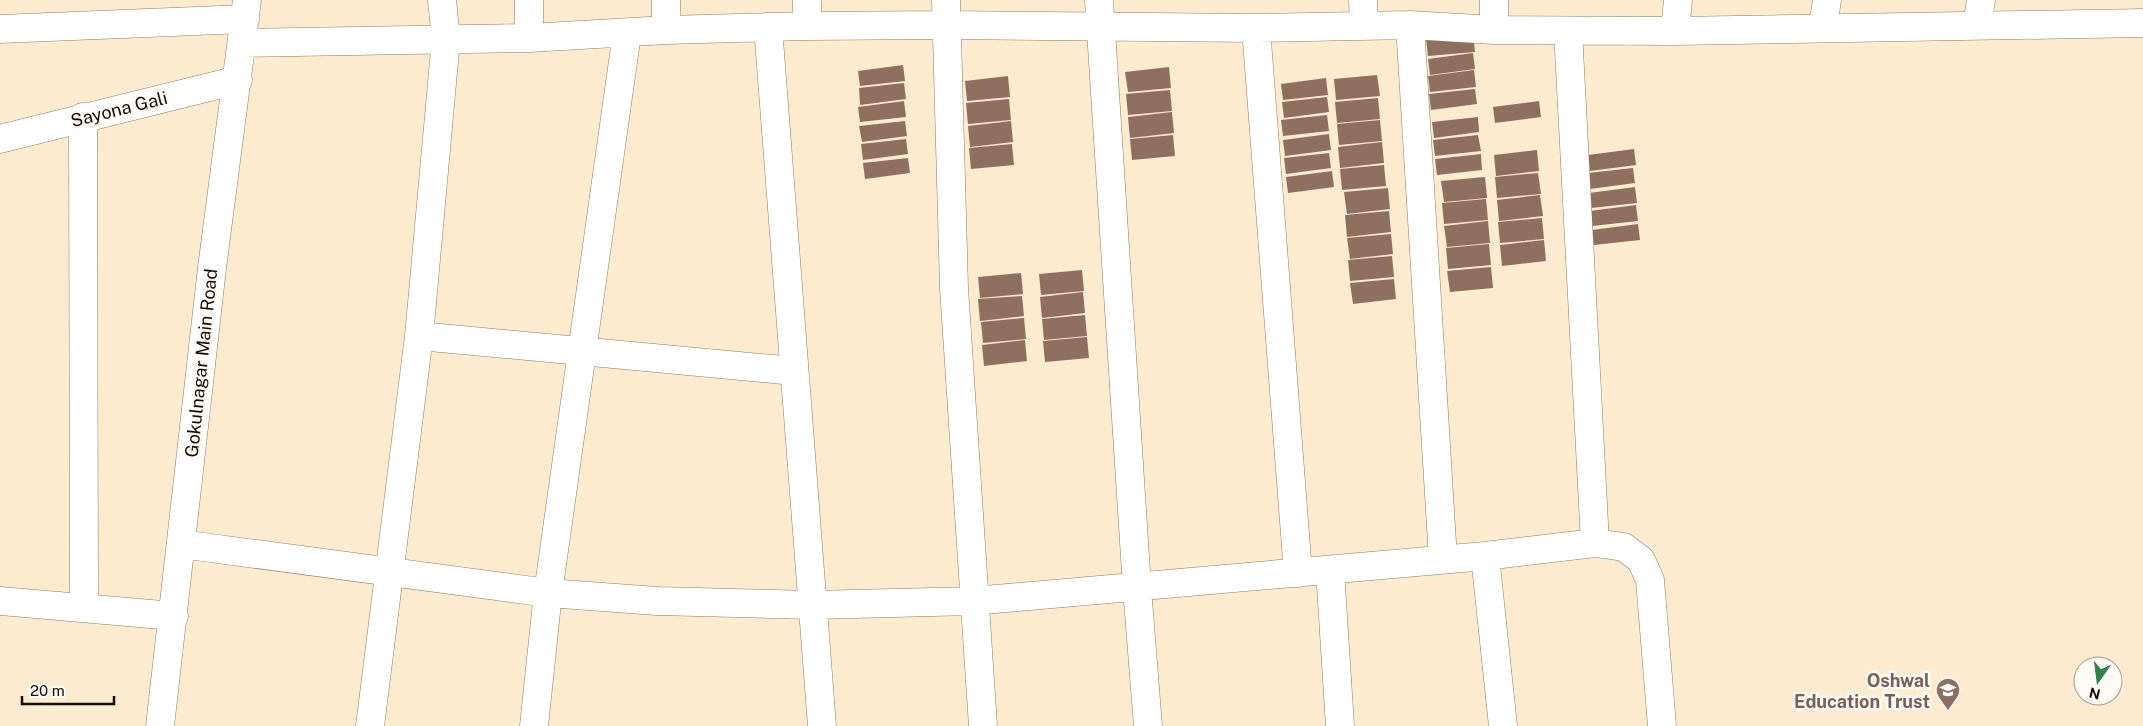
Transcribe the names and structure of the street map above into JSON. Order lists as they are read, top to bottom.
{
  "streets": {
    "street": ["Sayona Gali", "Gokulnagar Main Road"]
  },
  "crossings": [
    ["Sayona Gali", "Gokulnagar Main Road"]
  ],
  "places": {
    "school or university": ["Oshwal Education Trust"]
  },
  "scale_bar": "20 m",
  "north": "bottom"
}
